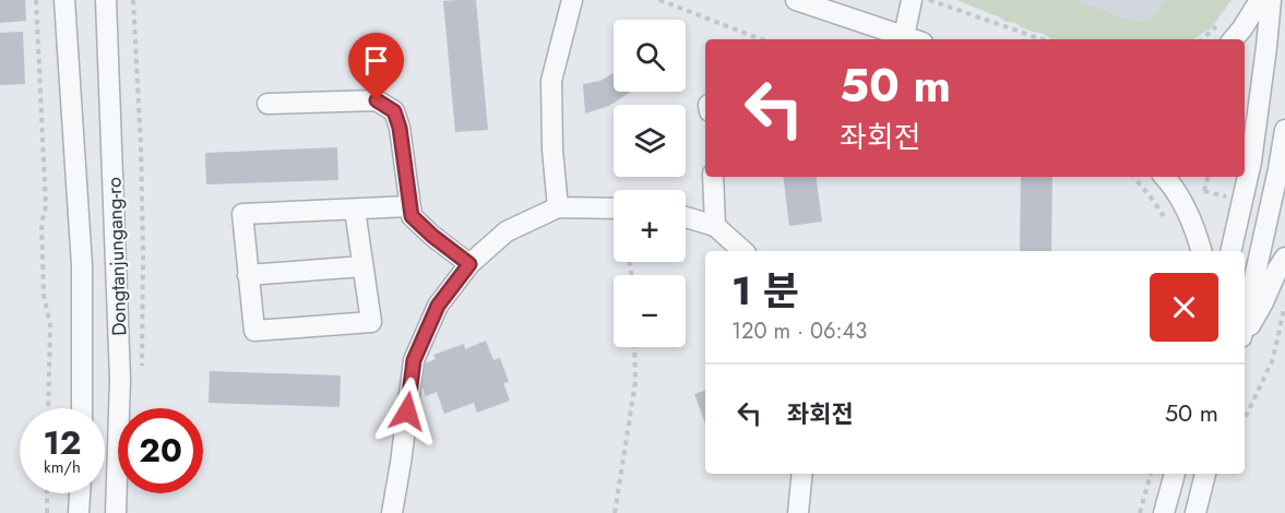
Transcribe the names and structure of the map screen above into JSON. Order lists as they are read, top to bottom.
{
  "streets": {
    "street": ["Dongtanjungang-ro"]
  },
  "page": {
    "map_buttons": ["+", "−"],
    "turn": ["50 m", "좌회전"],
    "heading": ["1 분", "120 m · 06:43"],
    "list": [
      {
        "name": "좌회전",
        "value": "50 m"
      }
    ],
    "speed": "12 km/h",
    "limit": "20"
  }
}
